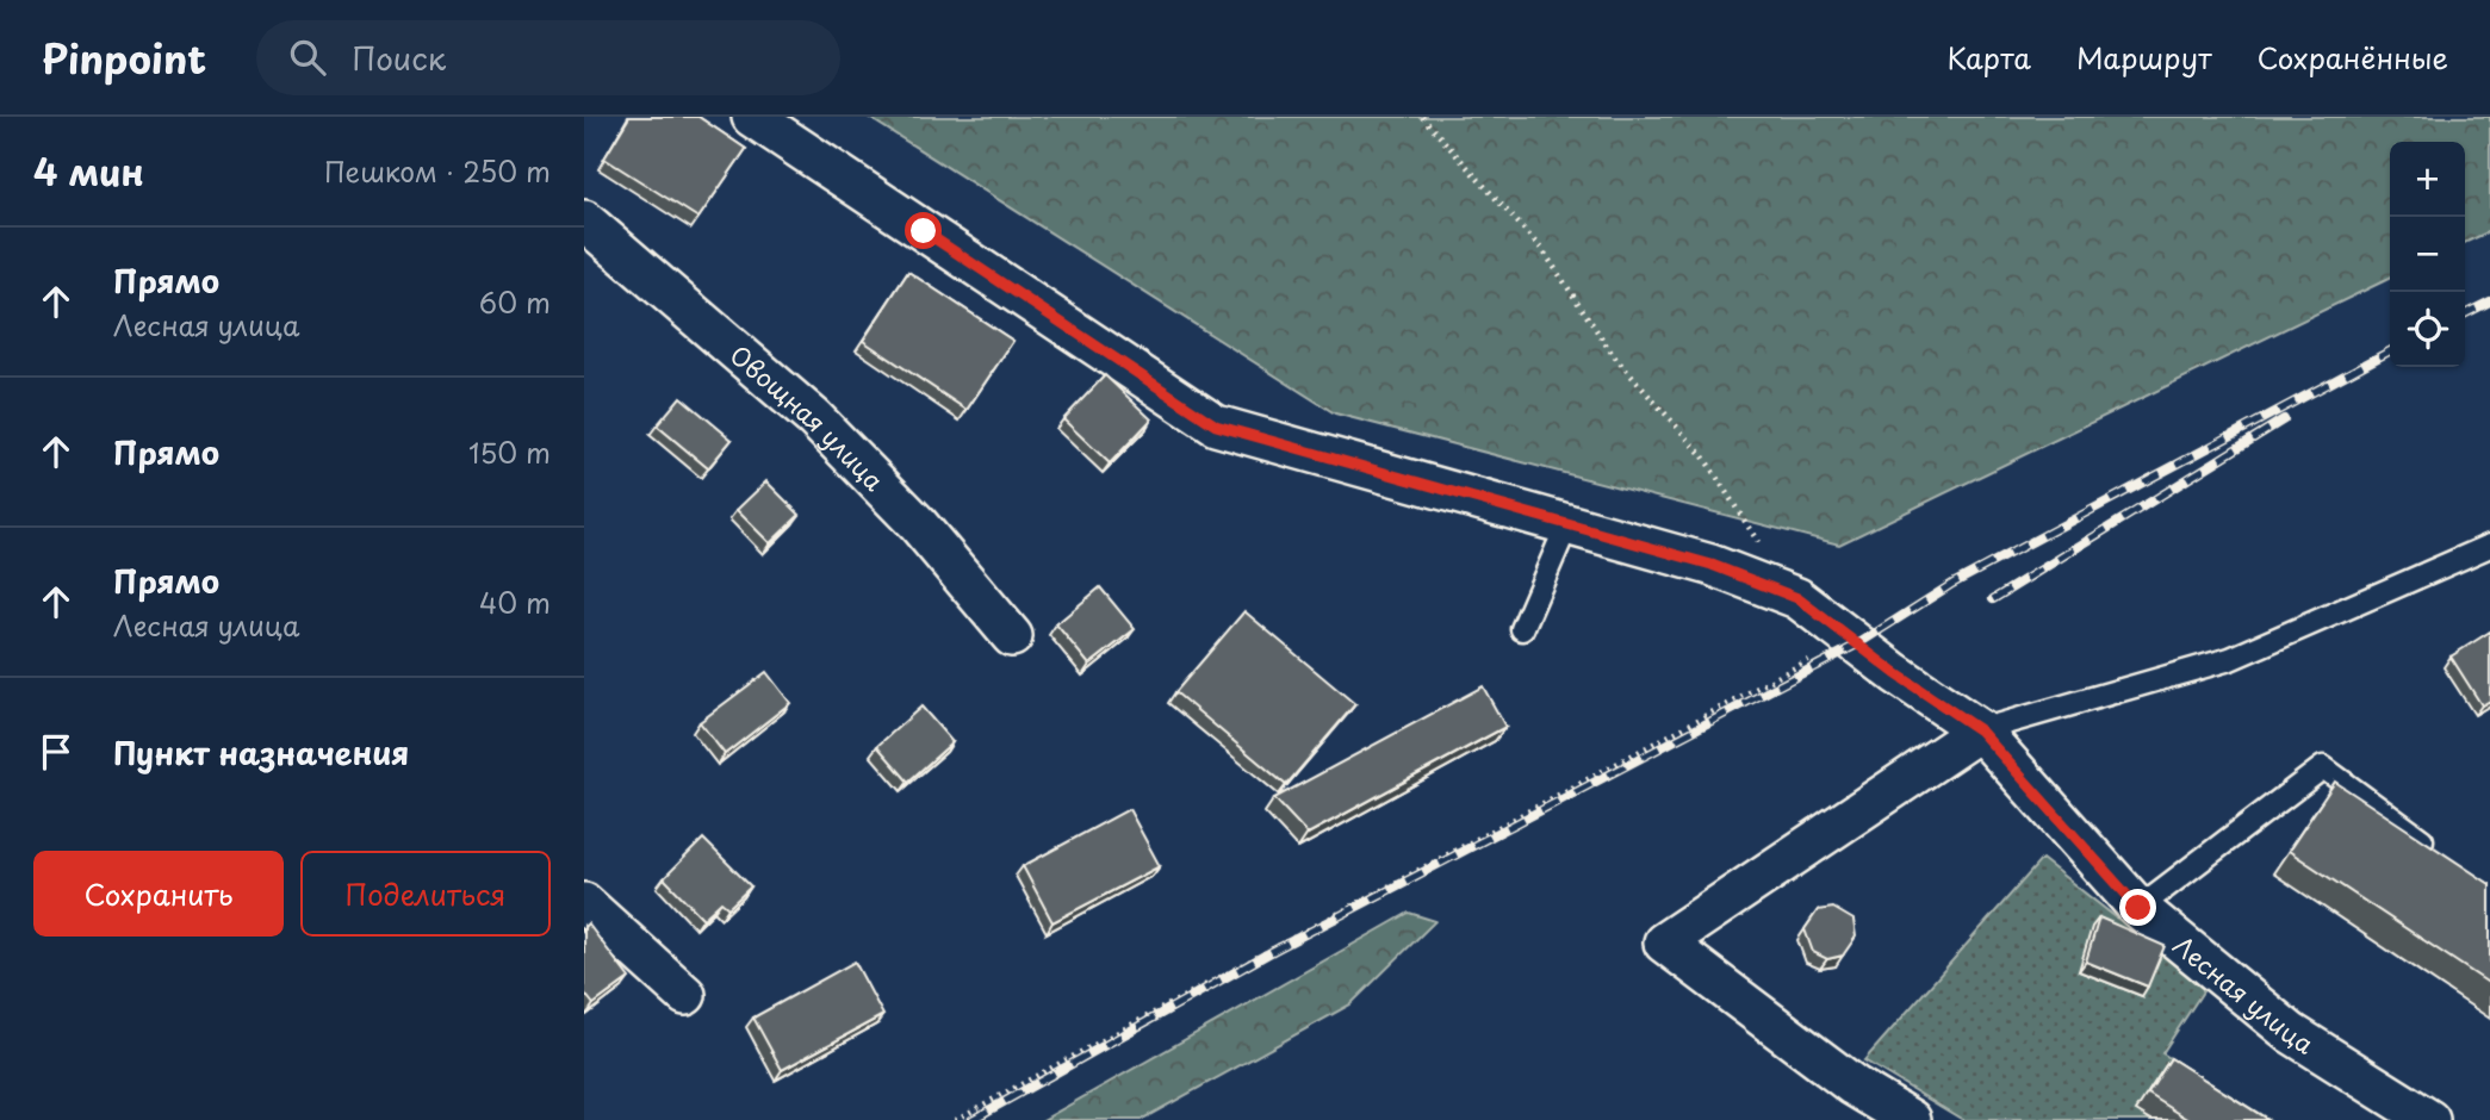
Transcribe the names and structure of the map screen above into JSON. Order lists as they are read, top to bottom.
{
  "streets": {
    "street": ["Овощная улица", "Лесная улица"]
  },
  "page": {
    "header": "Pinpoint",
    "search": "Поиск",
    "nav": ["Карта", "Маршрут", "Сохранённые"],
    "heading": ["4 мин", "Пешком · 250 m"],
    "map_buttons": ["+", "−"],
    "list": [
      ["Прямо", "Лесная улица", "60 m"],
      ["Прямо", "150 m"],
      ["Прямо", "Лесная улица", "40 m"],
      "Пункт назначения"
    ],
    "buttons": ["Сохранить", "Поделиться"]
  }
}
